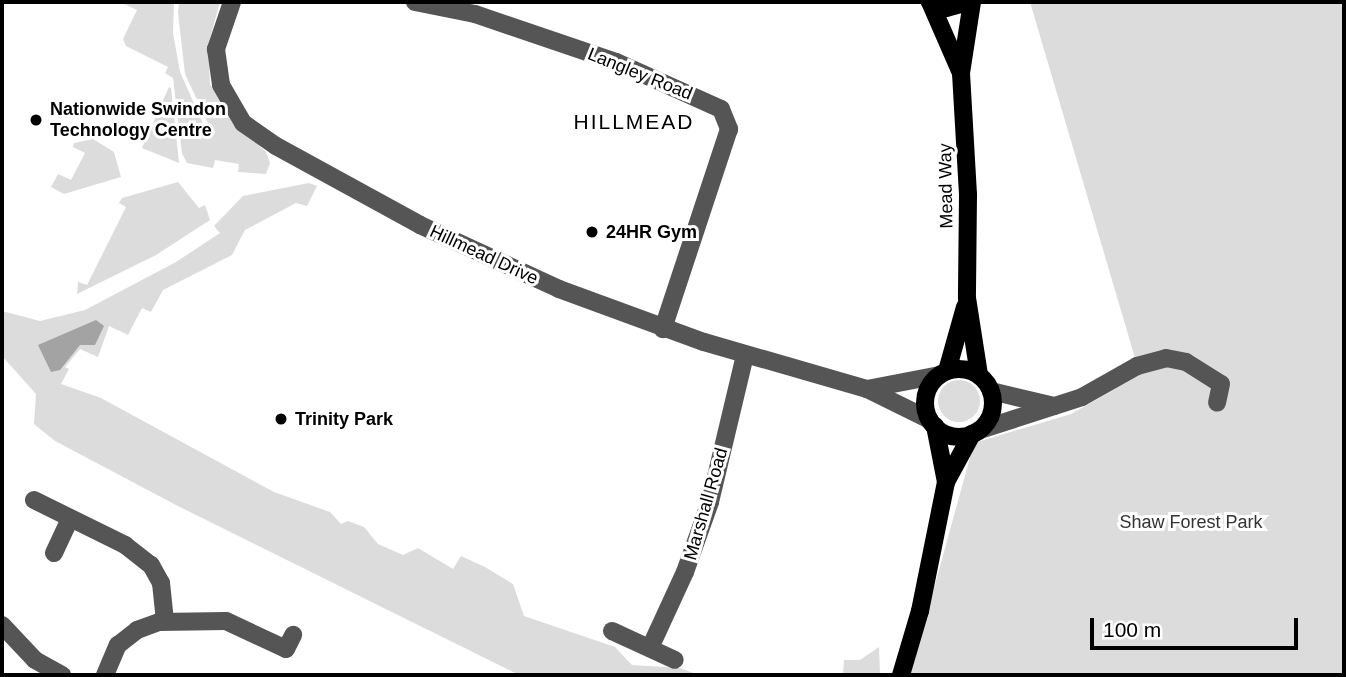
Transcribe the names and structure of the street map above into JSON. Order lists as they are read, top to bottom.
{
  "streets": {
    "main road": ["Mead Way"],
    "street": ["Langley Road", "Hillmead Drive", "Marshall Road"]
  },
  "crossings": [
    ["Langley Road", "Hillmead Drive"],
    ["Mead Way", "Hillmead Drive"],
    ["Hillmead Drive", "Marshall Road"]
  ],
  "districts": ["HILLMEAD"],
  "parks": ["Shaw Forest Park"],
  "places": ["Nationwide Swindon Technology Centre", "24HR Gym", "Trinity Park"],
  "scale_bar": "100 m"
}
